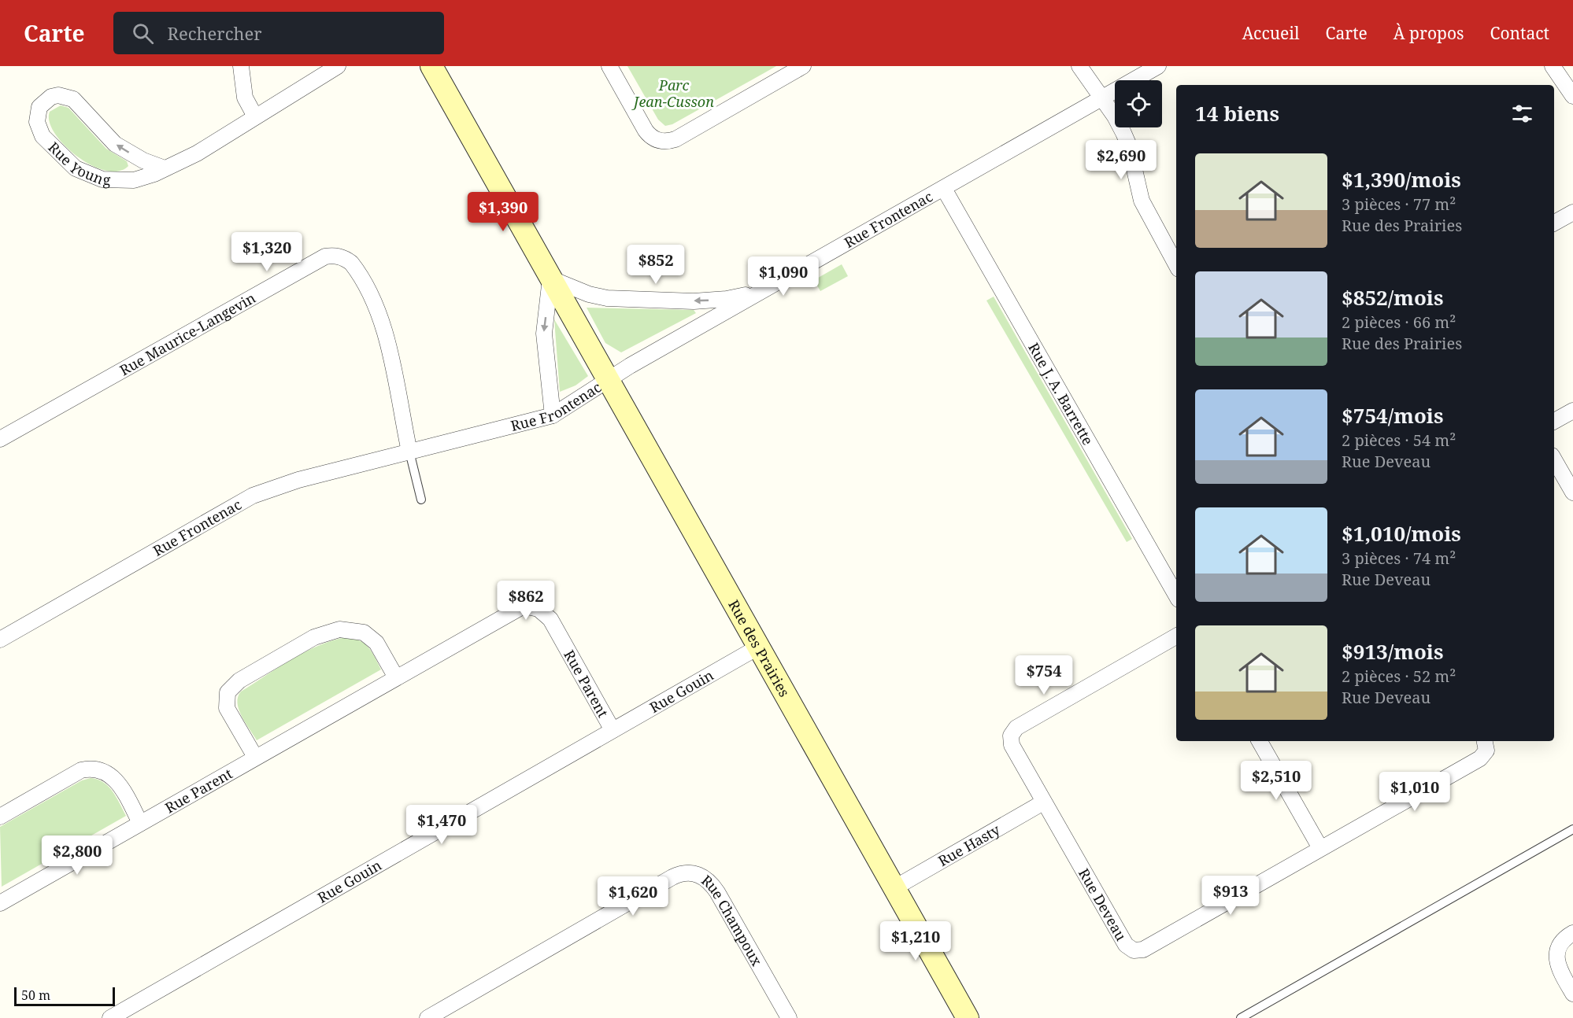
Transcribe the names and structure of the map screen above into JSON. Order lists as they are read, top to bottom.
{
  "streets": {
    "main road": ["Rue des Prairies"],
    "street": [
      "Rue Young",
      "Rue Frontenac",
      "Rue Maurice-Langevin",
      "Rue J. A. Barrette",
      "Rue Parent",
      "Rue Gouin",
      "Rue Hasty",
      "Rue Deveau",
      "Rue Champoux"
    ]
  },
  "crossings": [
    ["Rue Frontenac", "Rue Maurice-Langevin"],
    ["Rue Frontenac", "Rue J. A. Barrette"],
    ["Rue Frontenac", "Rue des Prairies"],
    ["Rue des Prairies", "Rue Gouin"],
    ["Rue des Prairies", "Rue Hasty"],
    ["Rue Parent", "Rue Gouin"],
    ["Rue Hasty", "Rue Deveau"]
  ],
  "parks": ["Parc Jean-Cusson"],
  "scale_bar": "50 m",
  "page": {
    "header": "Carte",
    "search": "Rechercher",
    "nav": [
      "Accueil",
      "Carte",
      "À propos",
      "Contact"
    ],
    "heading": "14 biens",
    "price": [
      "$2,690",
      "$1,390",
      "$1,320",
      "$852",
      "$1,090",
      "$862",
      "$754",
      "$2,510",
      "$1,010",
      "$1,470",
      "$2,800",
      "$913",
      "$1,620",
      "$1,210"
    ],
    "list": [
      {
        "name": "$1,390/mois",
        "note": "3 pièces · 77 m² · Rue des Prairies"
      },
      {
        "name": "$852/mois",
        "note": "2 pièces · 66 m² · Rue des Prairies"
      },
      {
        "name": "$754/mois",
        "note": "2 pièces · 54 m² · Rue Deveau"
      },
      {
        "name": "$1,010/mois",
        "note": "3 pièces · 74 m² · Rue Deveau"
      },
      {
        "name": "$913/mois",
        "note": "2 pièces · 52 m² · Rue Deveau"
      }
    ],
    "scale": "50 m"
  }
}
